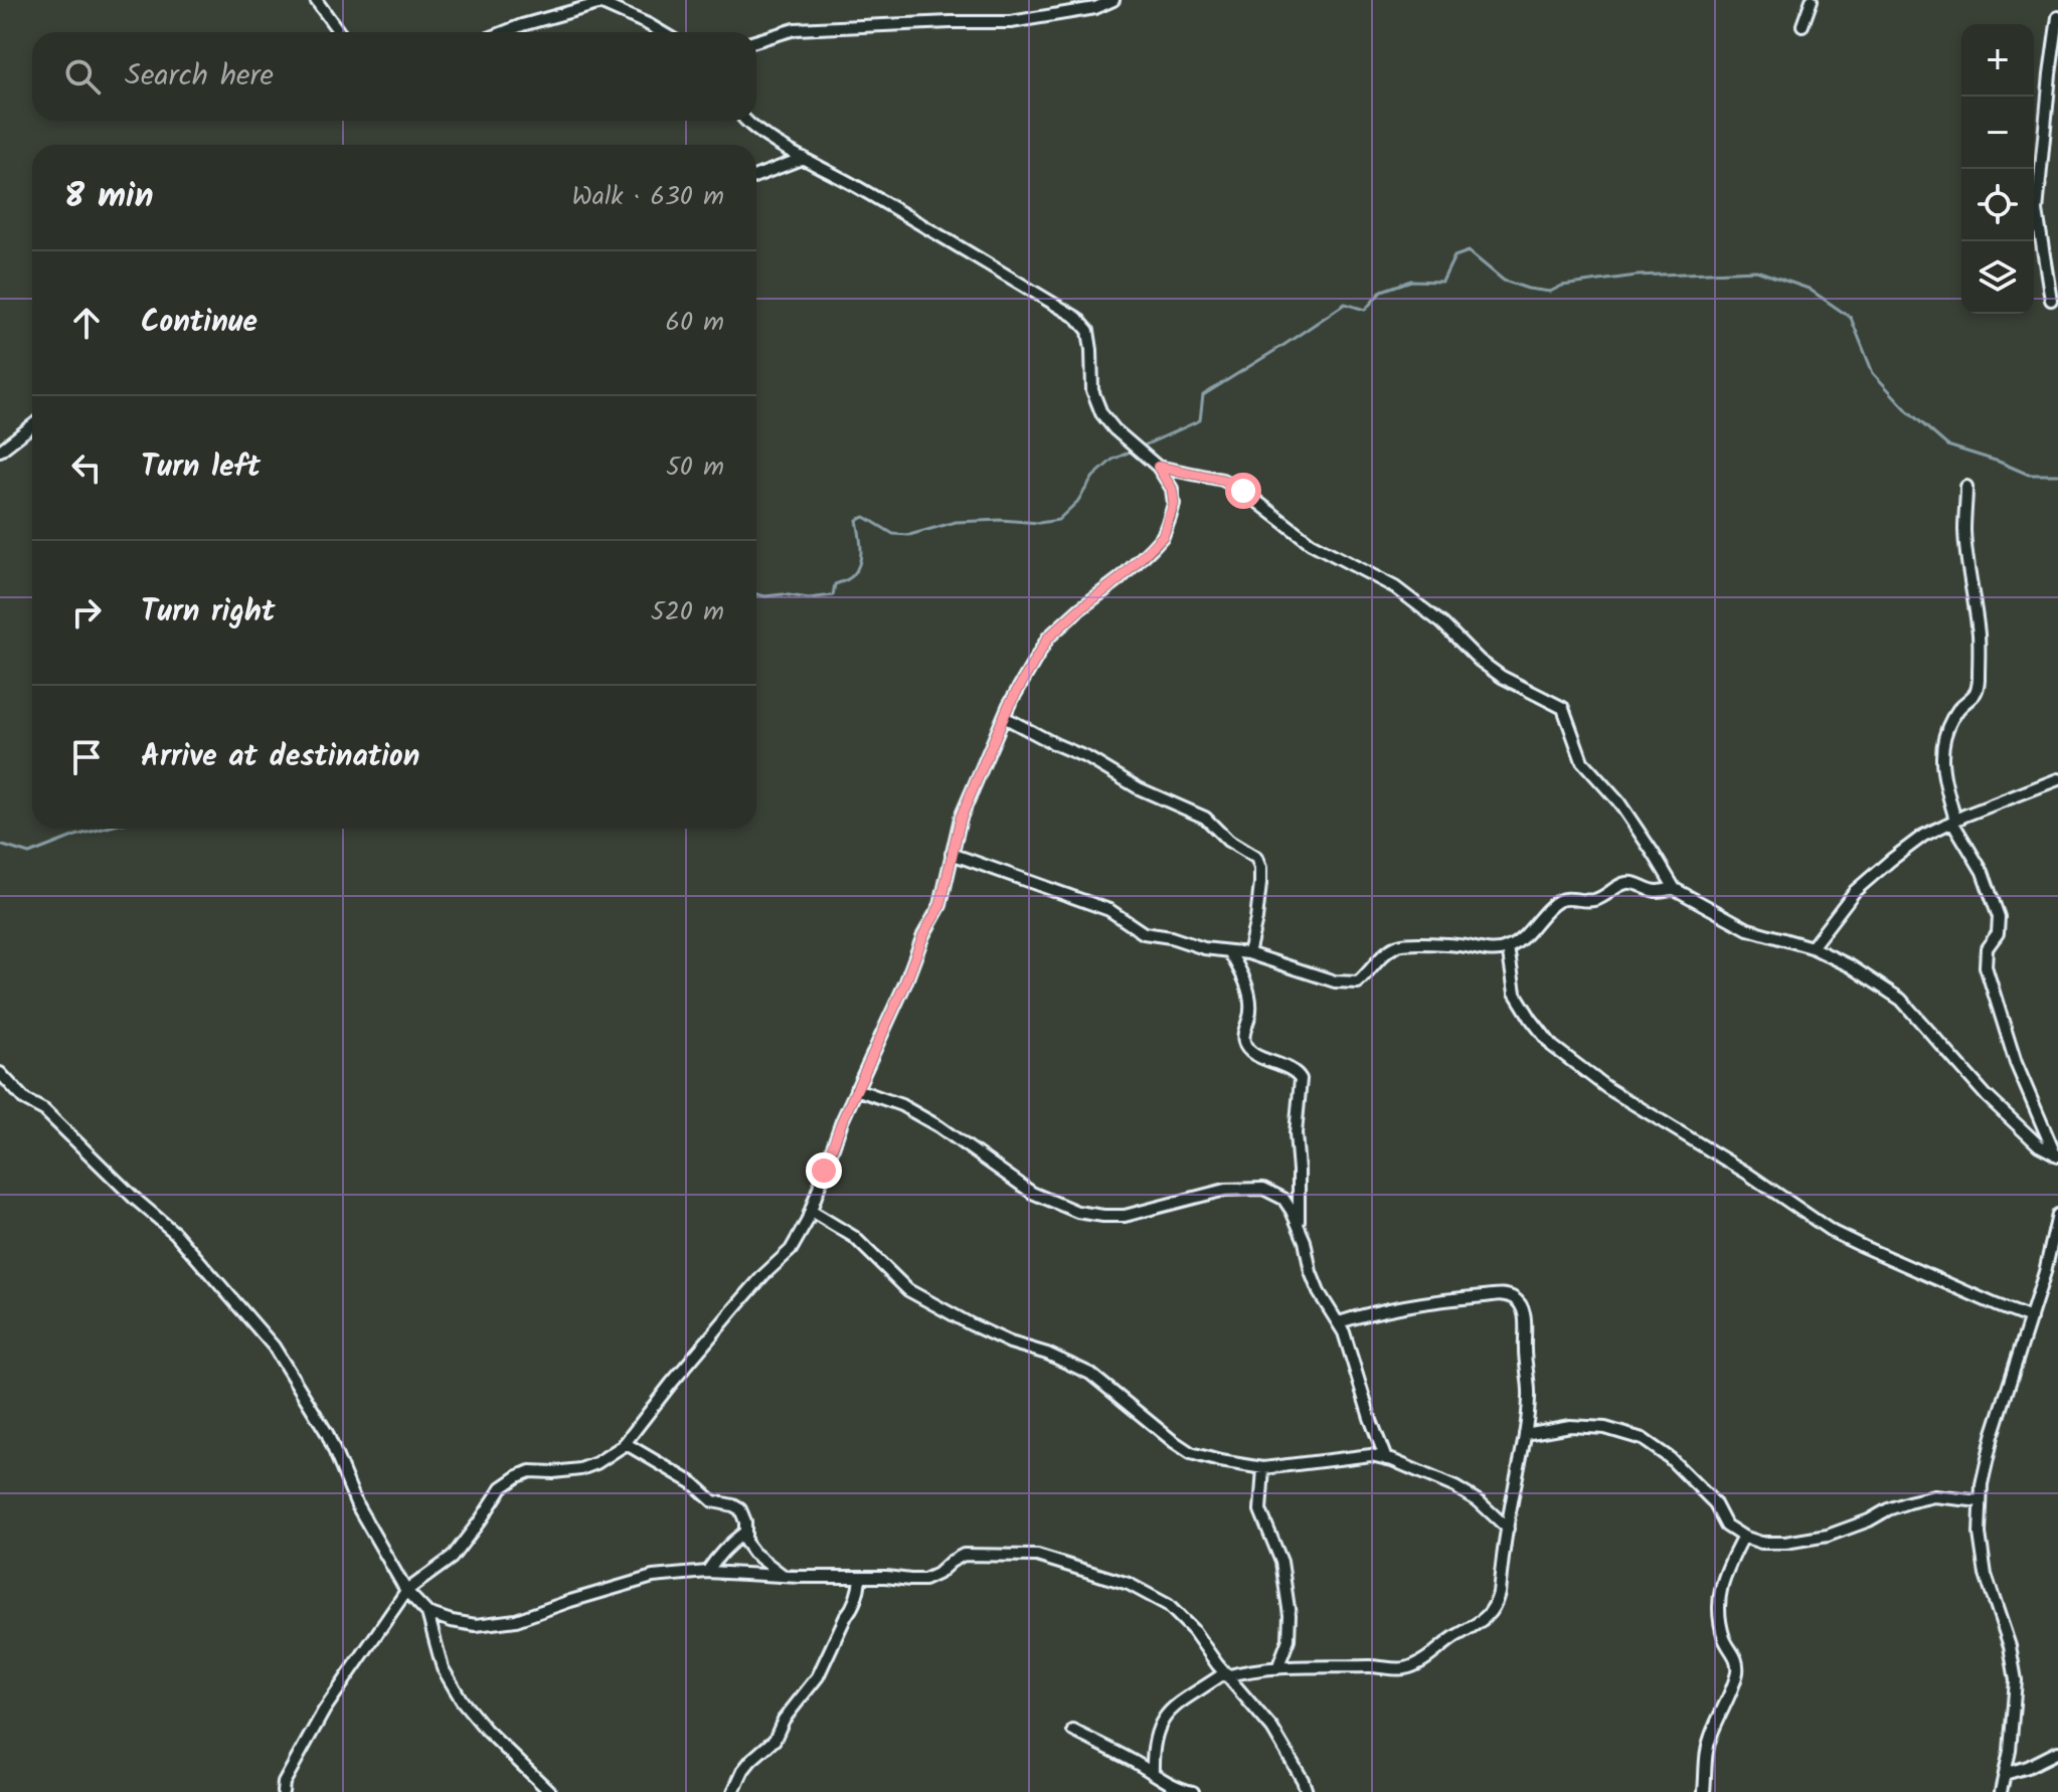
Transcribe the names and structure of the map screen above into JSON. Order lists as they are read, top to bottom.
{
  "page": {
    "map_buttons": ["+", "−"],
    "search": "Search here",
    "heading": ["8 min", "Walk · 630 m"],
    "list": [
      ["Continue", "60 m"],
      ["Turn left", "50 m"],
      ["Turn right", "520 m"],
      "Arrive at destination"
    ]
  }
}
